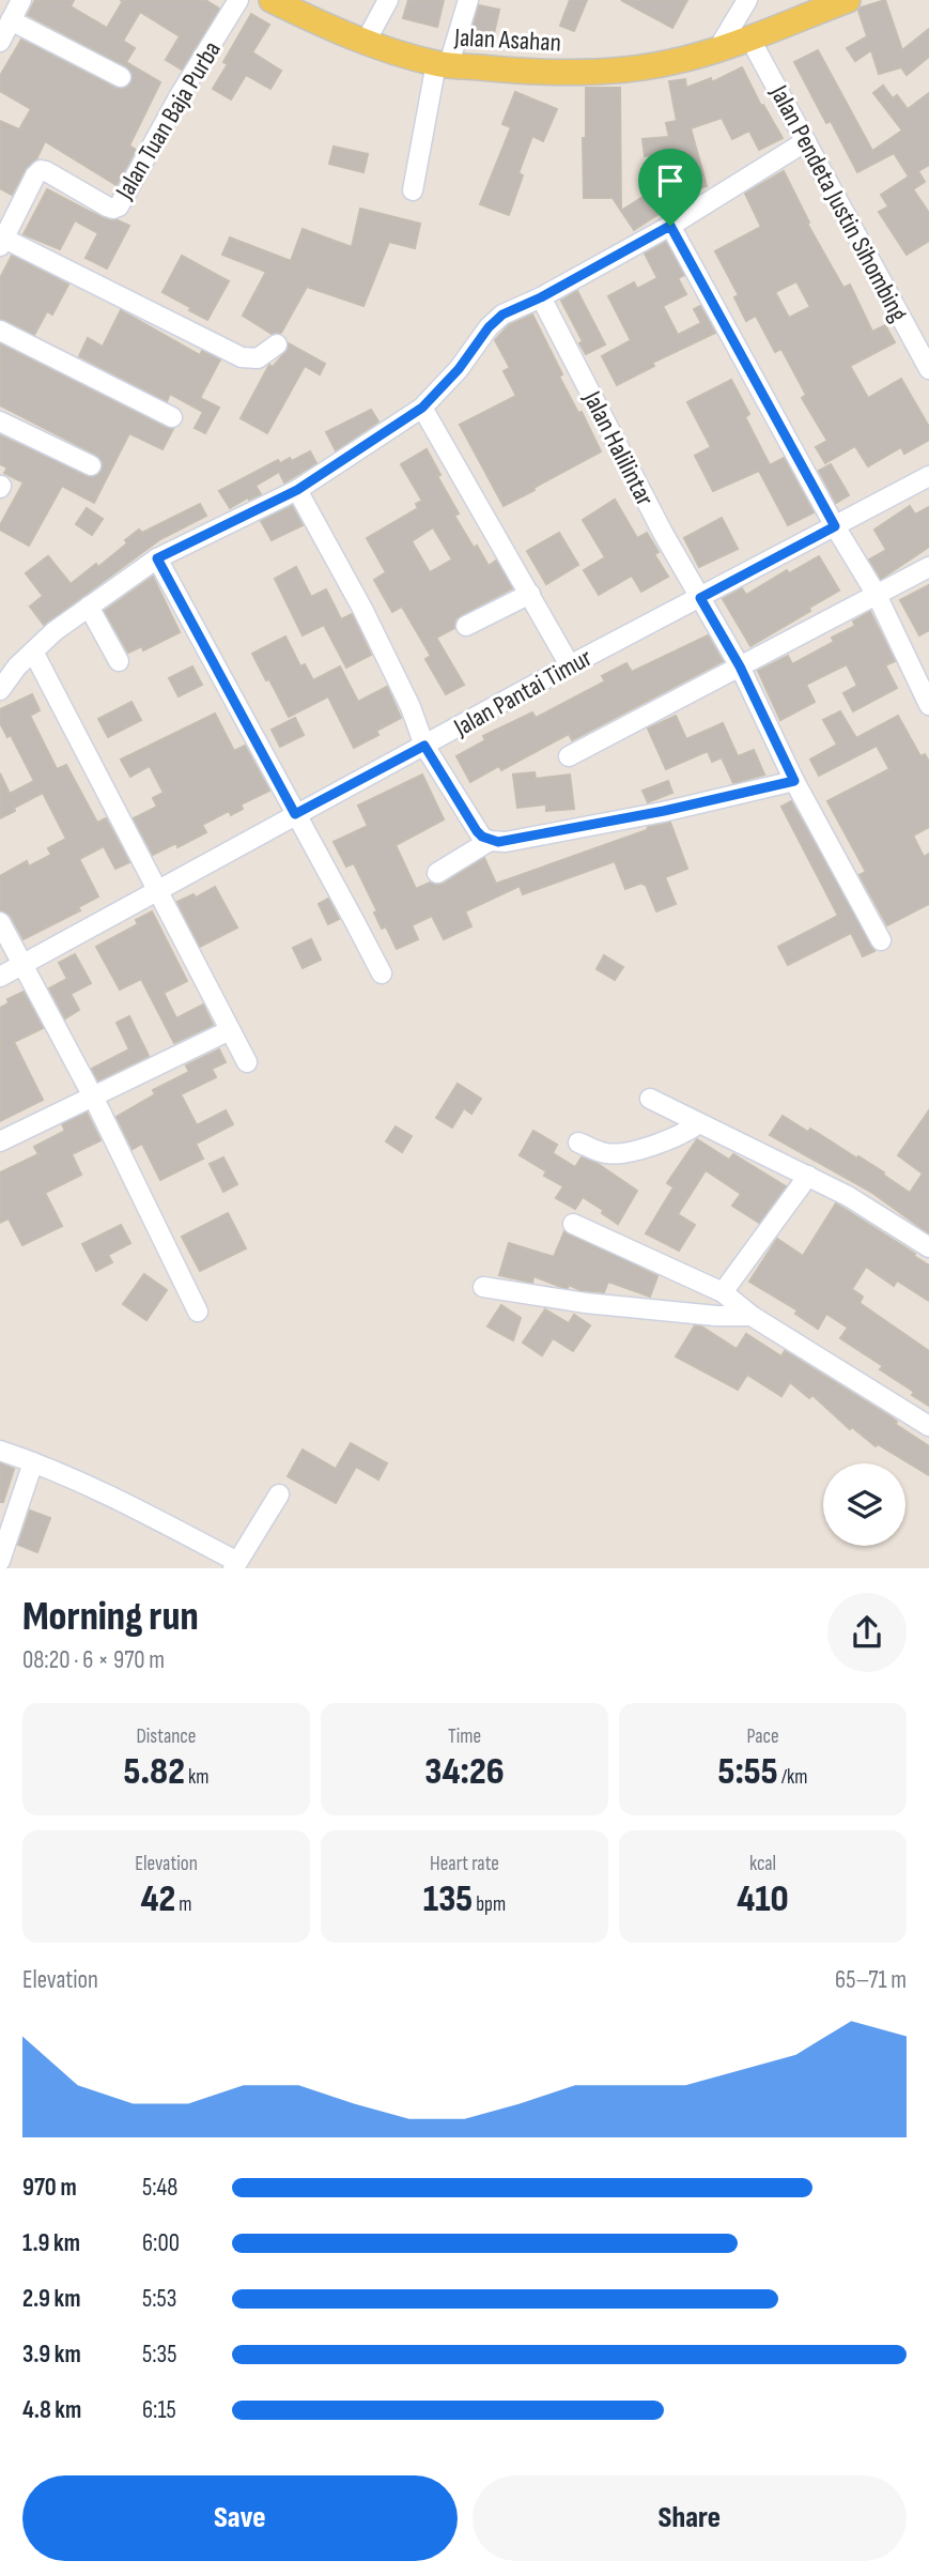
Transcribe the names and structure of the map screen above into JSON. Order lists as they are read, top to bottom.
{
  "streets": {
    "main road": ["Jalan Asahan"],
    "street": [
      "Jalan Tuan Baja Purba",
      "Jalan Pendeta Justin Sihombing",
      "Jalan Halilintar",
      "Jalan Pantai Timur"
    ]
  },
  "crossings": [
    ["Jalan Asahan", "Jalan Pendeta Justin Sihombing"],
    ["Jalan Halilintar", "Jalan Pantai Timur"]
  ],
  "page": {
    "heading": ["Morning run", "08:20 · 6 × 970 m"],
    "stats": [
      ["Distance", "5.82 km"],
      ["Time", "34:26"],
      ["Pace", "5:55 /km"],
      ["Elevation", "42 m"],
      ["Heart rate", "135 bpm"],
      ["kcal", "410"]
    ],
    "chart": ["Elevation", "65–71 m"],
    "list": [
      {
        "name": "970 m",
        "note": "5:48"
      },
      {
        "name": "1.9 km",
        "note": "6:00"
      },
      {
        "name": "2.9 km",
        "note": "5:53"
      },
      {
        "name": "3.9 km",
        "note": "5:35"
      },
      {
        "name": "4.8 km",
        "note": "6:15"
      }
    ],
    "buttons": ["Save", "Share"]
  }
}
